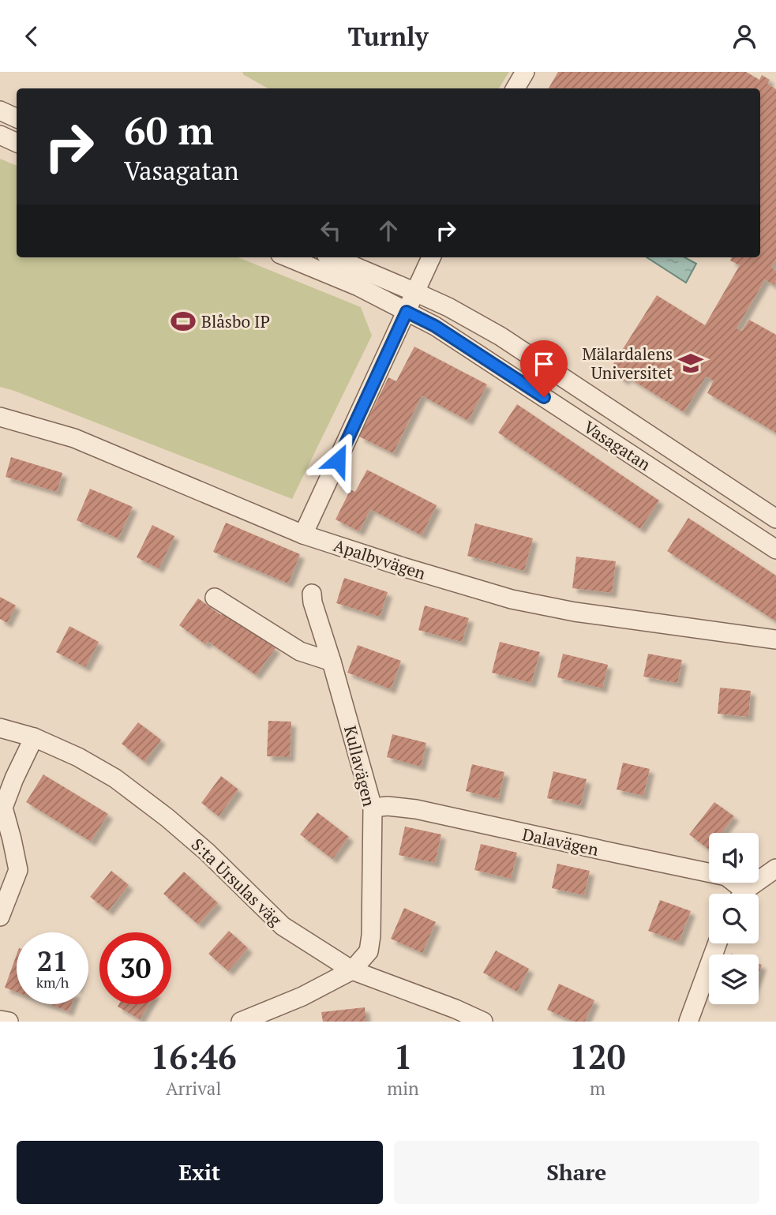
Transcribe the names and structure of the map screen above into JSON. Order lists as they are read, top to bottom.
{
  "streets": {
    "street": [
      "Vasagatan",
      "Apalbyvägen",
      "Kullavägen",
      "Dalavägen",
      "S:ta Ursulas väg"
    ]
  },
  "crossings": [
    ["Kullavägen", "Dalavägen"],
    ["Kullavägen", "S:ta Ursulas väg"]
  ],
  "places": {
    "sports": ["Blåsbo IP"],
    "school or university": ["Mälardalens Universitet"]
  },
  "page": {
    "header": "Turnly",
    "turn": ["60 m", "Vasagatan"],
    "speed": "21 km/h",
    "limit": "30",
    "eta": [
      "16:46",
      "Arrival",
      "1",
      "min",
      "120",
      "m"
    ],
    "buttons": ["Exit", "Share"]
  }
}
